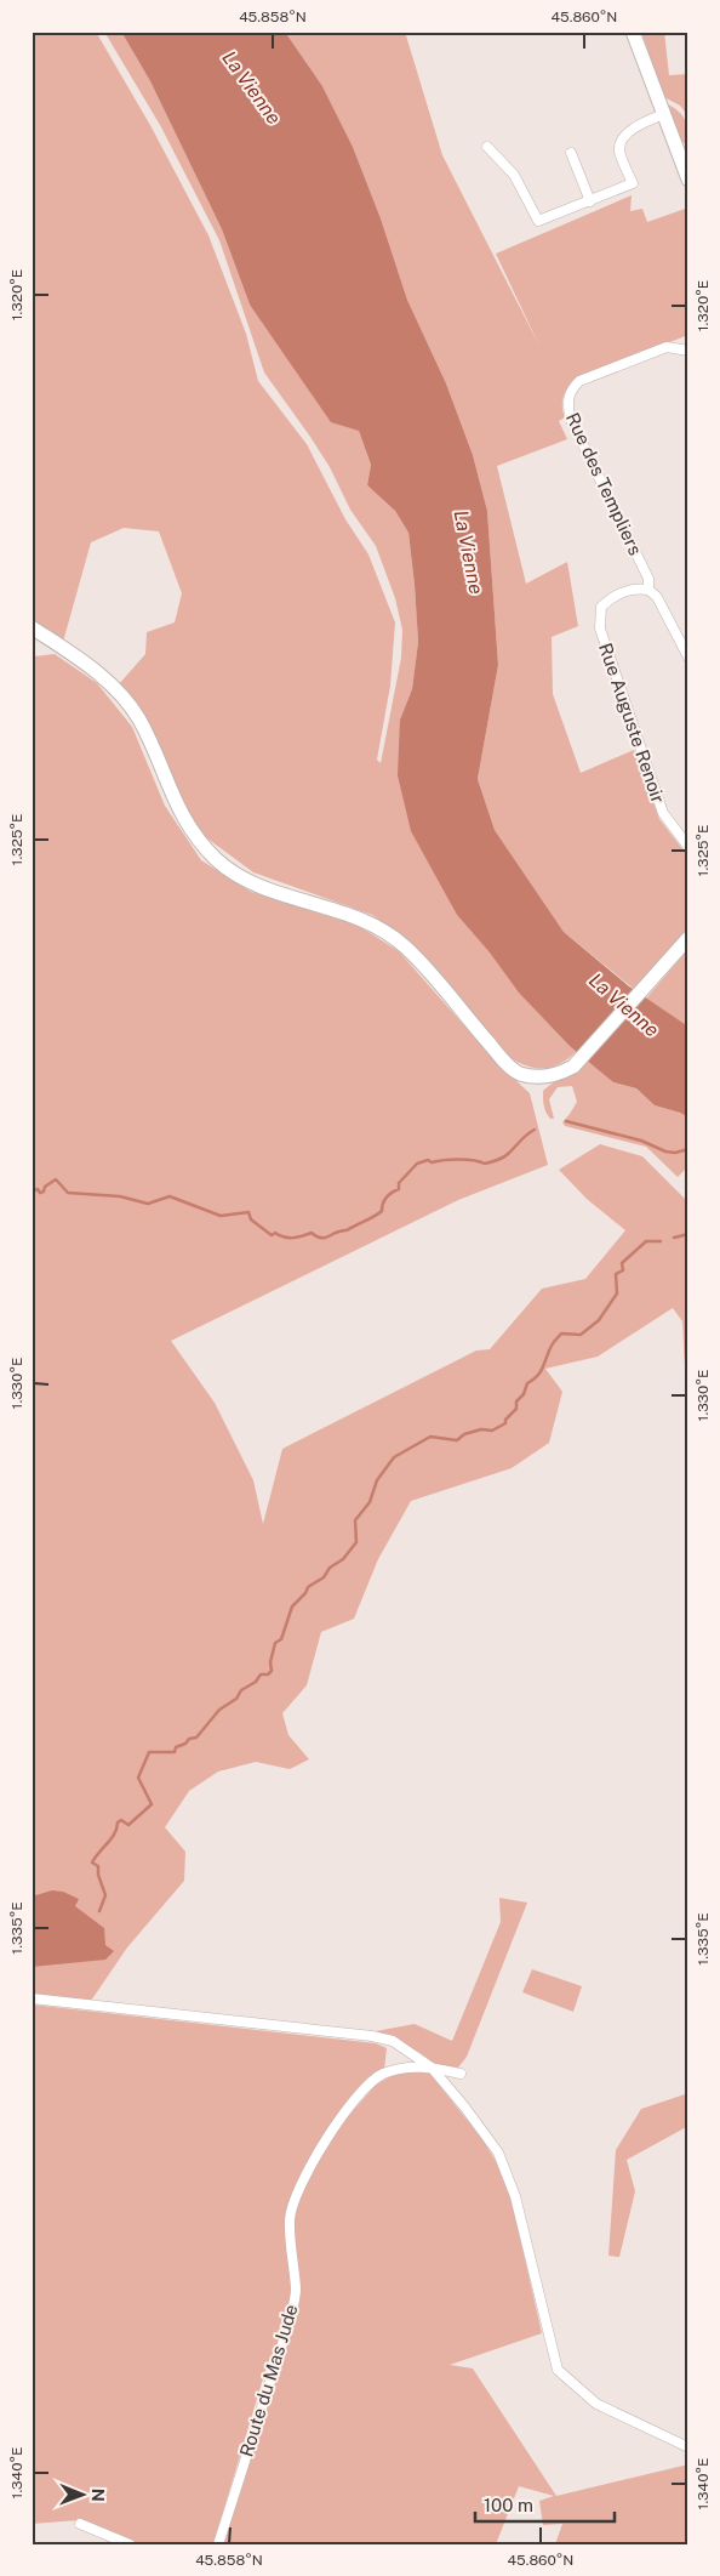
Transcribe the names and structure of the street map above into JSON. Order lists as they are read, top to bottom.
{
  "streets": {
    "street": ["Rue des Templiers", "Rue Auguste Renoir", "Route du Mas Jude"]
  },
  "crossings": [
    ["Rue des Templiers", "Rue Auguste Renoir"]
  ],
  "water": ["La Vienne"],
  "scale_bar": "100 m",
  "north": "right",
  "coordinates": [
    "45.858°N",
    "45.860°N",
    "1.320°E",
    "1.325°E",
    "1.330°E",
    "1.335°E",
    "1.340°E"
  ]
}
